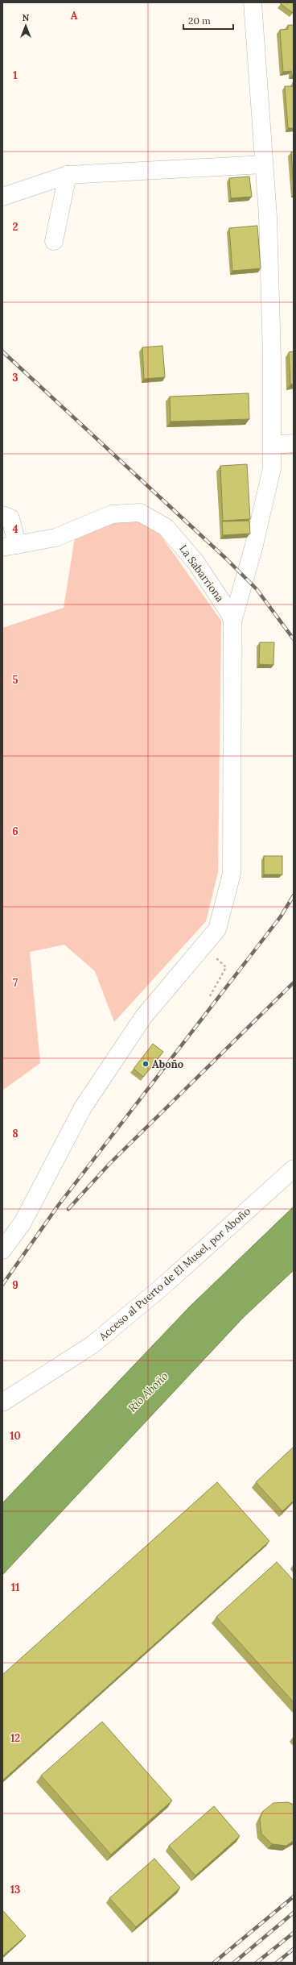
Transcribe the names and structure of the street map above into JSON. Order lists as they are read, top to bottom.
{
  "streets": {
    "street": ["La Sabarriona", "Acceso al Puerto de El Musel, por Aboño"]
  },
  "water": ["Rio Aboño"],
  "places": ["Aboño"],
  "scale_bar": "20 m",
  "north": "top",
  "grid": {
    "columns": ["A"],
    "rows": [
      "1",
      "2",
      "3",
      "4",
      "5",
      "6",
      "7",
      "8",
      "9",
      "10",
      "11",
      "12",
      "13"
    ]
  }
}
